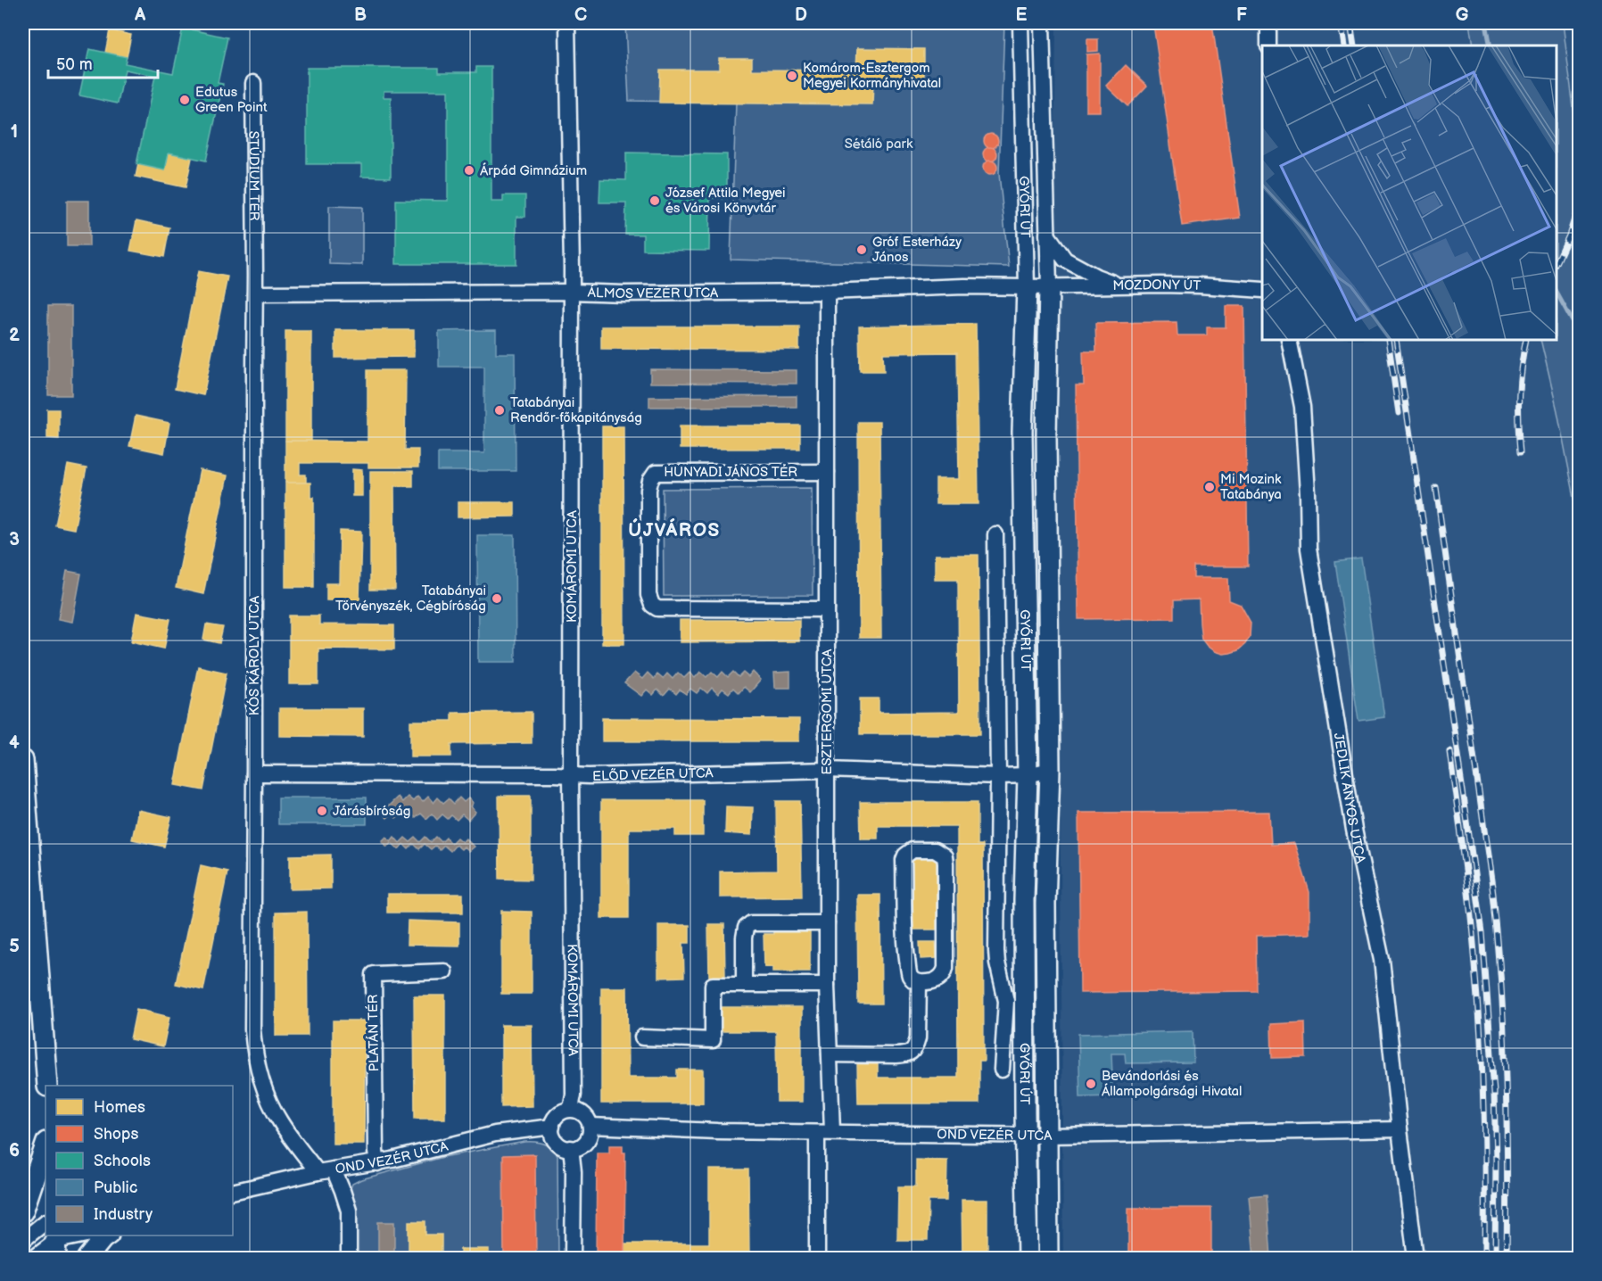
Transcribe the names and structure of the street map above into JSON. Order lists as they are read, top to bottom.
{
  "streets": {
    "main road": ["GYŐRI ÚT"],
    "street": [
      "STÚDIUM TÉR",
      "MOZDONY ÚT",
      "ÁLMOS VEZÉR UTCA",
      "HUNYADI JÁNOS TÉR",
      "KOMÁROMI UTCA",
      "KÓS KÁROLY UTCA",
      "ESZTERGOMI UTCA",
      "ELŐD VEZÉR UTCA",
      "JEDLIK ÁNYOS UTCA",
      "PLATÁN TÉR",
      "OND VEZÉR UTCA"
    ]
  },
  "crossings": [
    ["STÚDIUM TÉR", "KÓS KÁROLY UTCA"],
    ["GYŐRI ÚT", "MOZDONY ÚT"],
    ["GYŐRI ÚT", "ÁLMOS VEZÉR UTCA"],
    ["GYŐRI ÚT", "ELŐD VEZÉR UTCA"],
    ["GYŐRI ÚT", "OND VEZÉR UTCA"],
    ["MOZDONY ÚT", "ÁLMOS VEZÉR UTCA"],
    ["ÁLMOS VEZÉR UTCA", "KOMÁROMI UTCA"],
    ["ÁLMOS VEZÉR UTCA", "KÓS KÁROLY UTCA"],
    ["ÁLMOS VEZÉR UTCA", "ESZTERGOMI UTCA"],
    ["HUNYADI JÁNOS TÉR", "ESZTERGOMI UTCA"],
    ["KOMÁROMI UTCA", "ELŐD VEZÉR UTCA"],
    ["KOMÁROMI UTCA", "OND VEZÉR UTCA"],
    ["KÓS KÁROLY UTCA", "ELŐD VEZÉR UTCA"],
    ["KÓS KÁROLY UTCA", "OND VEZÉR UTCA"],
    ["ESZTERGOMI UTCA", "ELŐD VEZÉR UTCA"],
    ["ESZTERGOMI UTCA", "OND VEZÉR UTCA"],
    ["JEDLIK ÁNYOS UTCA", "OND VEZÉR UTCA"],
    ["PLATÁN TÉR", "OND VEZÉR UTCA"]
  ],
  "districts": ["ÚJVÁROS"],
  "parks": ["Sétáló park"],
  "places": [
    "Komárom-Esztergom Megyei Kormányhivatal",
    "Edutus Green Point",
    "Árpád Gimnázium",
    "József Attila Megyei és Városi Könyvtár",
    "Gróf Esterházy János",
    "Tatabányai Rendőr-főkapitányság",
    "Mi Mozink Tatabánya",
    "Tatabányai Törvényszék, Cégbíróság",
    "Járásbíróság",
    "Bevándorlási és Állampolgársági Hivatal"
  ],
  "legend": [
    "Homes",
    "Shops",
    "Schools",
    "Public",
    "Industry"
  ],
  "scale_bar": "50 m",
  "grid": {
    "columns": [
      "A",
      "B",
      "C",
      "D",
      "E",
      "F",
      "G"
    ],
    "rows": [
      "1",
      "2",
      "3",
      "4",
      "5",
      "6"
    ]
  }
}
